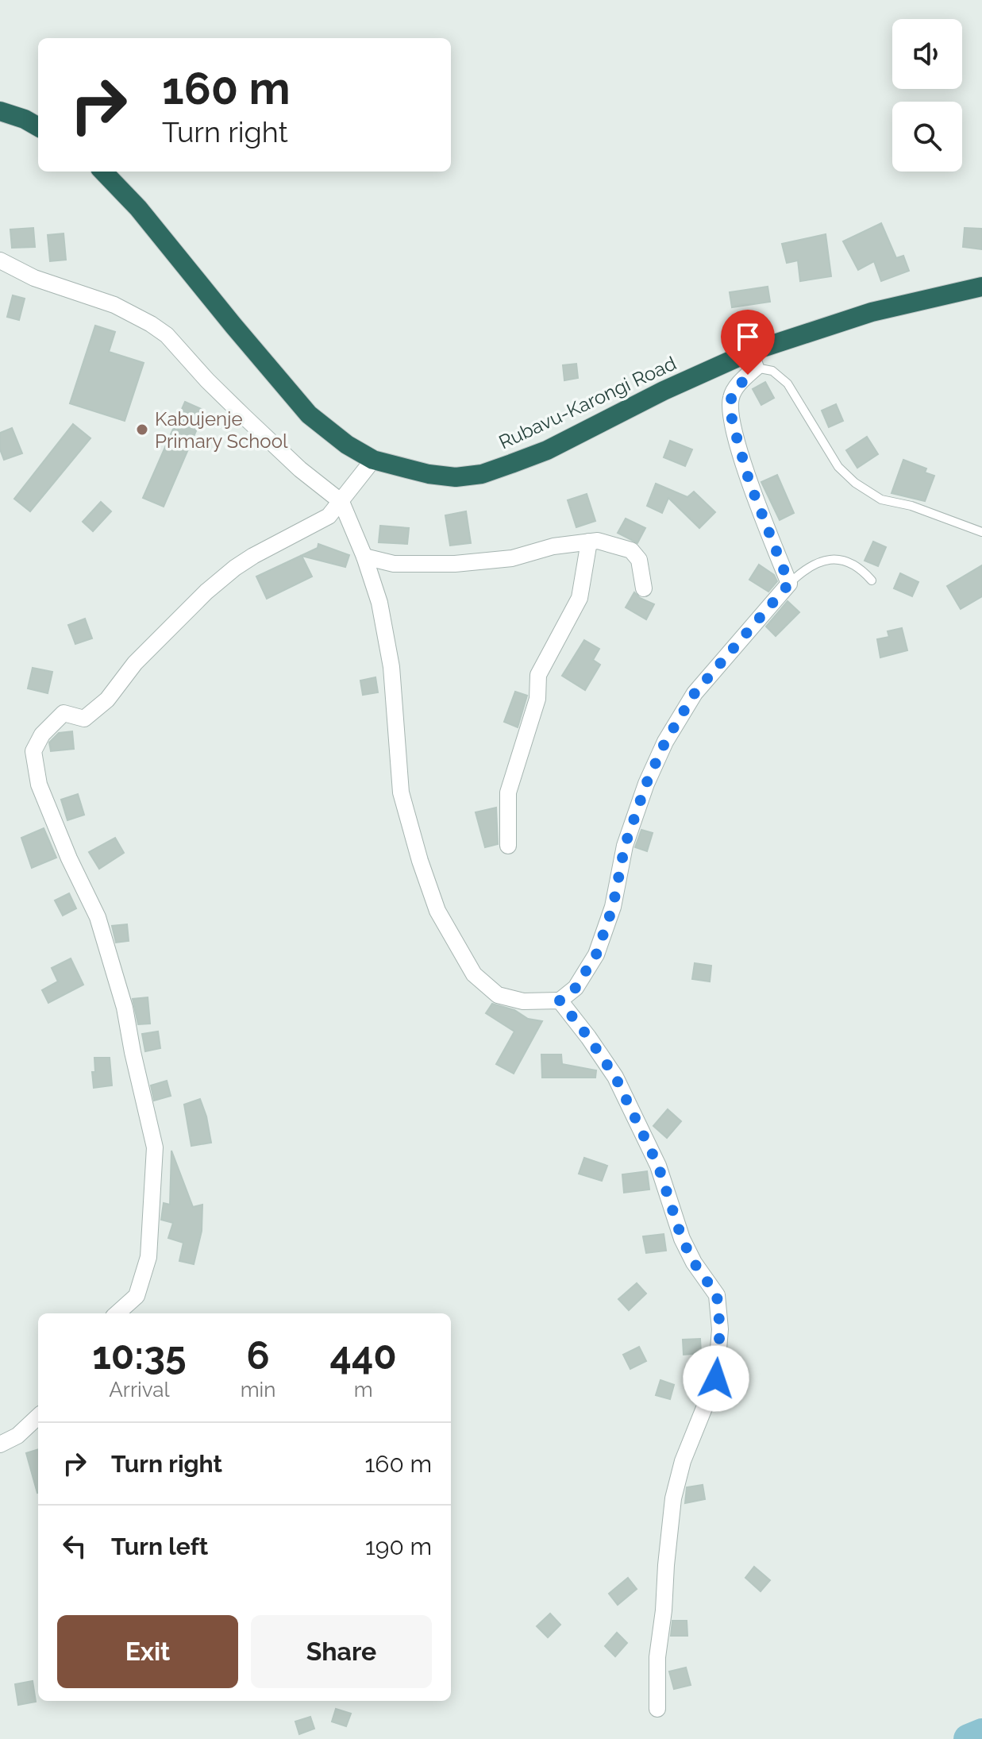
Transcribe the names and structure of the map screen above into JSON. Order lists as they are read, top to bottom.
{
  "streets": {
    "highway": ["Rubavu-Karongi Road"]
  },
  "places": ["Kabujenje Primary School"],
  "page": {
    "turn": ["160 m", "Turn right"],
    "eta": [
      "10:35",
      "Arrival",
      "6",
      "min",
      "440",
      "m"
    ],
    "list": [
      {
        "name": "Turn right",
        "value": "160 m"
      },
      {
        "name": "Turn left",
        "value": "190 m"
      }
    ],
    "buttons": ["Exit", "Share"]
  }
}
